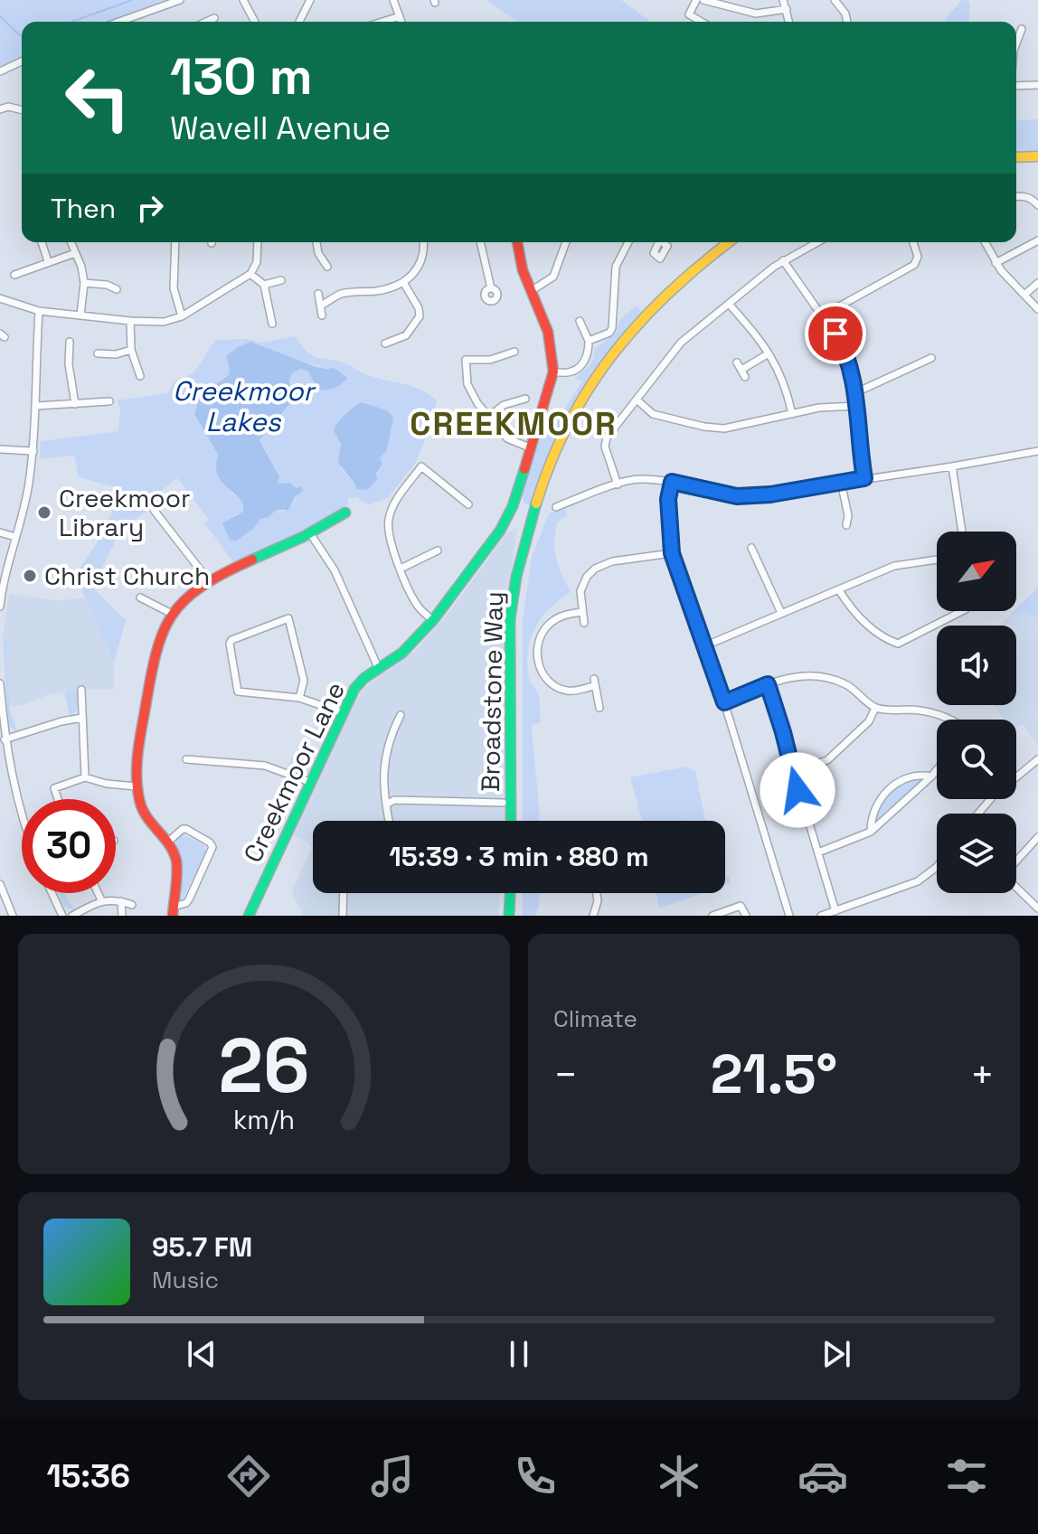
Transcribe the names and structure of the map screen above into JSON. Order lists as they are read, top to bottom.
{
  "streets": {
    "street": ["Broadstone Way", "Creekmoor Lane"]
  },
  "districts": ["CREEKMOOR"],
  "water": ["Creekmoor Lakes"],
  "places": ["Creekmoor Library", "Christ Church"],
  "north": "top right",
  "page": {
    "turn": ["130 m", "Wavell Avenue"],
    "then": "Then",
    "limit": "30",
    "trip": "15:39 · 3 min · 880 m",
    "tile": "Climate",
    "heat": ["−", "21.5°", "+"],
    "song": ["95.7 FM", "Music"],
    "tabs": "15:36",
    "gauge": ["26", "km/h"]
  }
}
